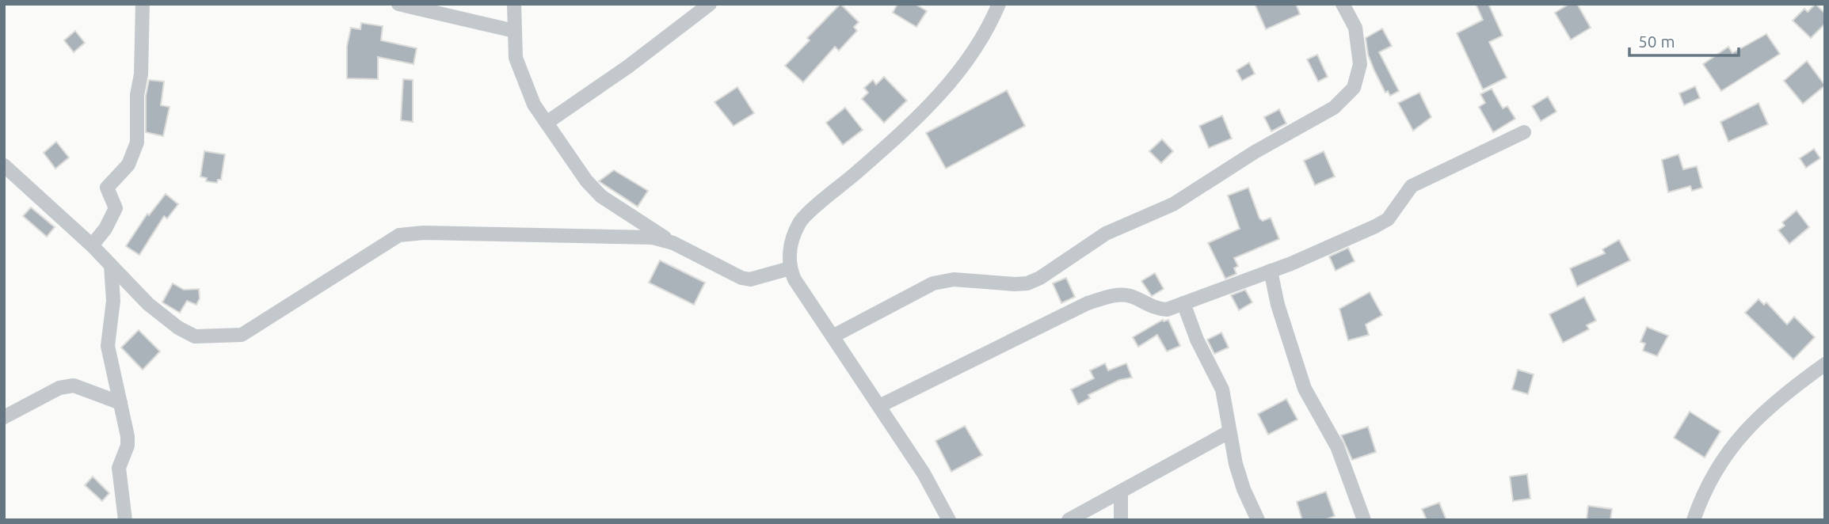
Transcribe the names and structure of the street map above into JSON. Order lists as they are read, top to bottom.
{
  "scale_bar": "50 m"
}
